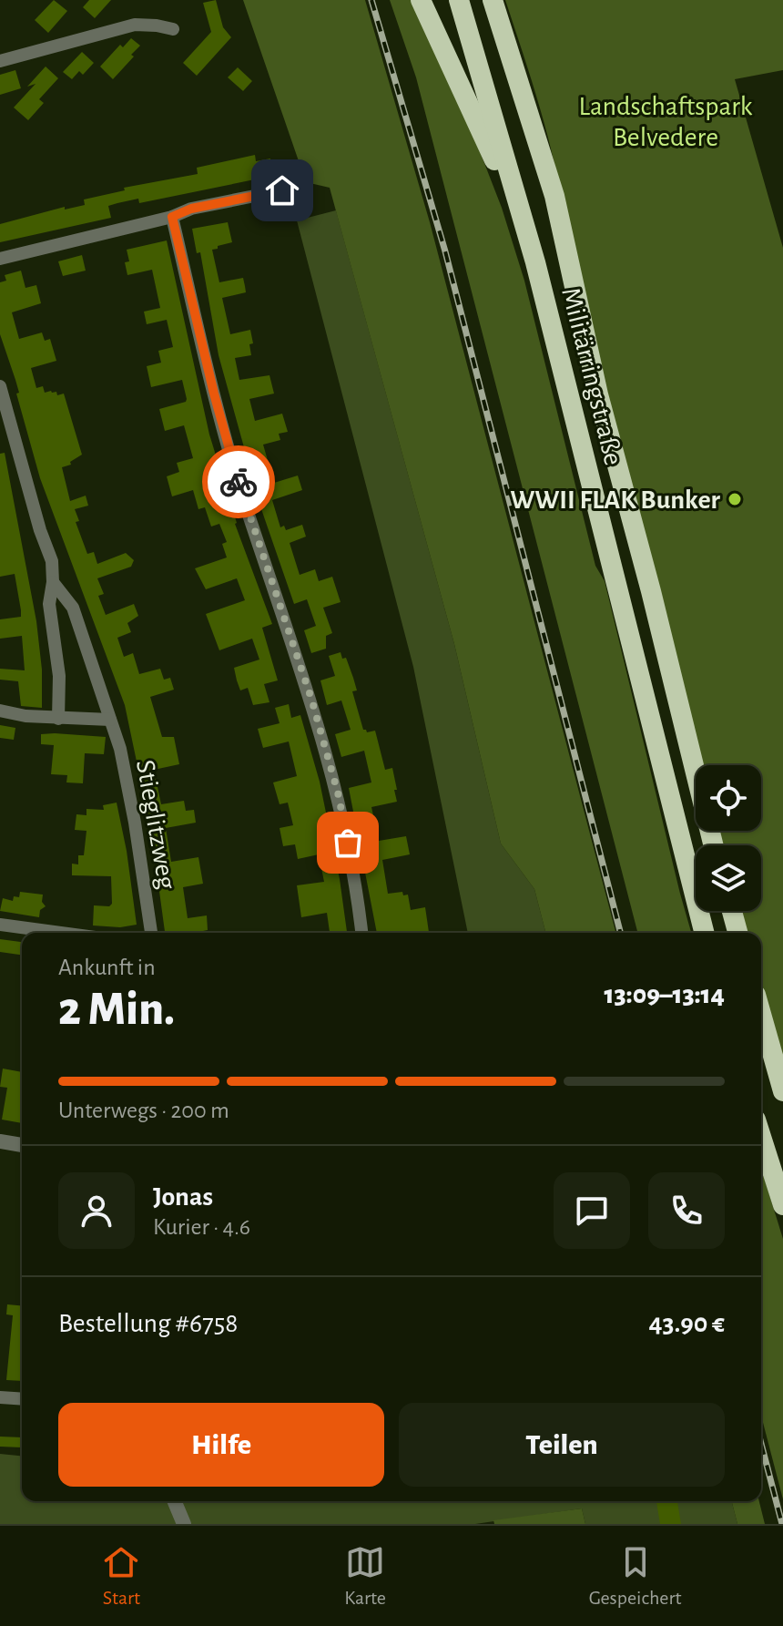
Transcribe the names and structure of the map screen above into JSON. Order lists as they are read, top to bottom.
{
  "streets": {
    "highway": ["Militärringstraße"],
    "street": ["Stieglitzweg"]
  },
  "parks": ["Landschaftspark Belvedere"],
  "places": ["WWII FLAK Bunker"],
  "page": {
    "heading": ["2 Min.", "Ankunft in", "13:09–13:14"],
    "panel": [
      "Jonas",
      "Kurier · 4.6",
      "Bestellung #6758",
      "43.90 €"
    ],
    "bar": "Unterwegs · 200 m",
    "buttons": ["Hilfe", "Teilen"],
    "tabs": ["Start", "Karte", "Gespeichert"]
  }
}
